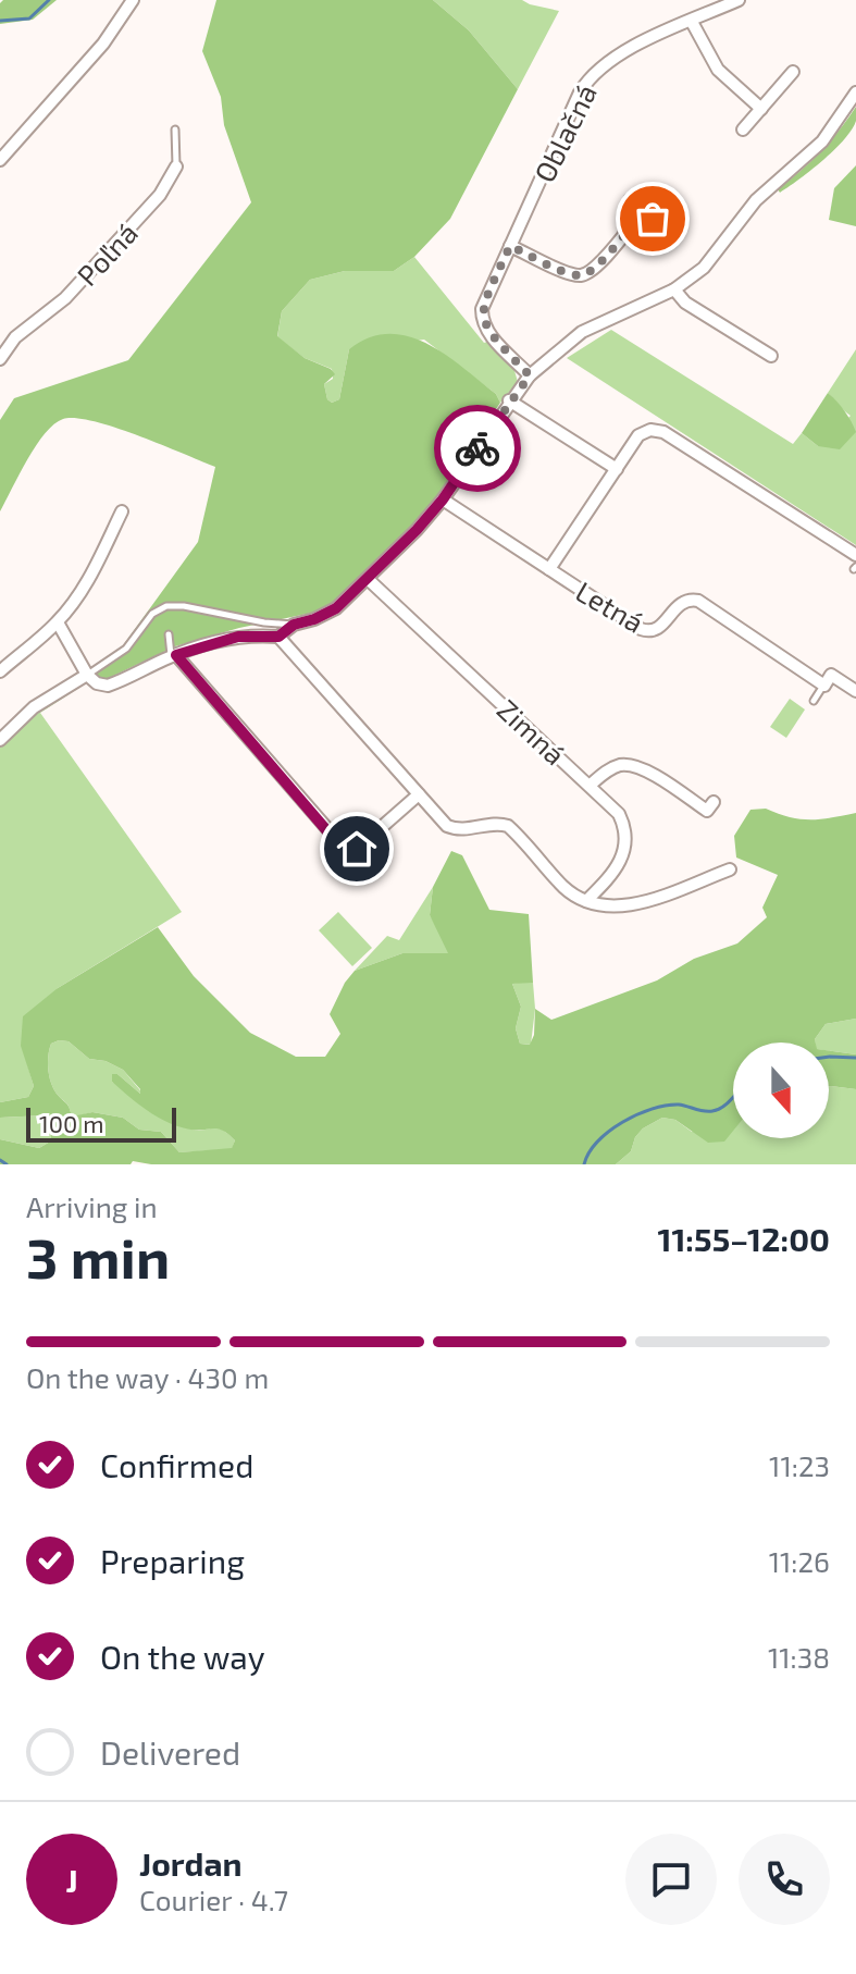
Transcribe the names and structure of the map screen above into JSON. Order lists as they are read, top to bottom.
{
  "streets": {
    "street": [
      "Oblačná",
      "Poľná",
      "Letná",
      "Zimná"
    ]
  },
  "scale_bar": "100 m",
  "north": "bottom",
  "page": {
    "scale": "100 m",
    "heading": ["3 min", "Arriving in", "11:55–12:00"],
    "panel": ["Jordan", "Courier · 4.7"],
    "bar": "On the way · 430 m",
    "list": [
      ["Confirmed", "11:23"],
      ["Preparing", "11:26"],
      ["On the way", "11:38"],
      "Delivered"
    ],
    "round": "J"
  }
}
